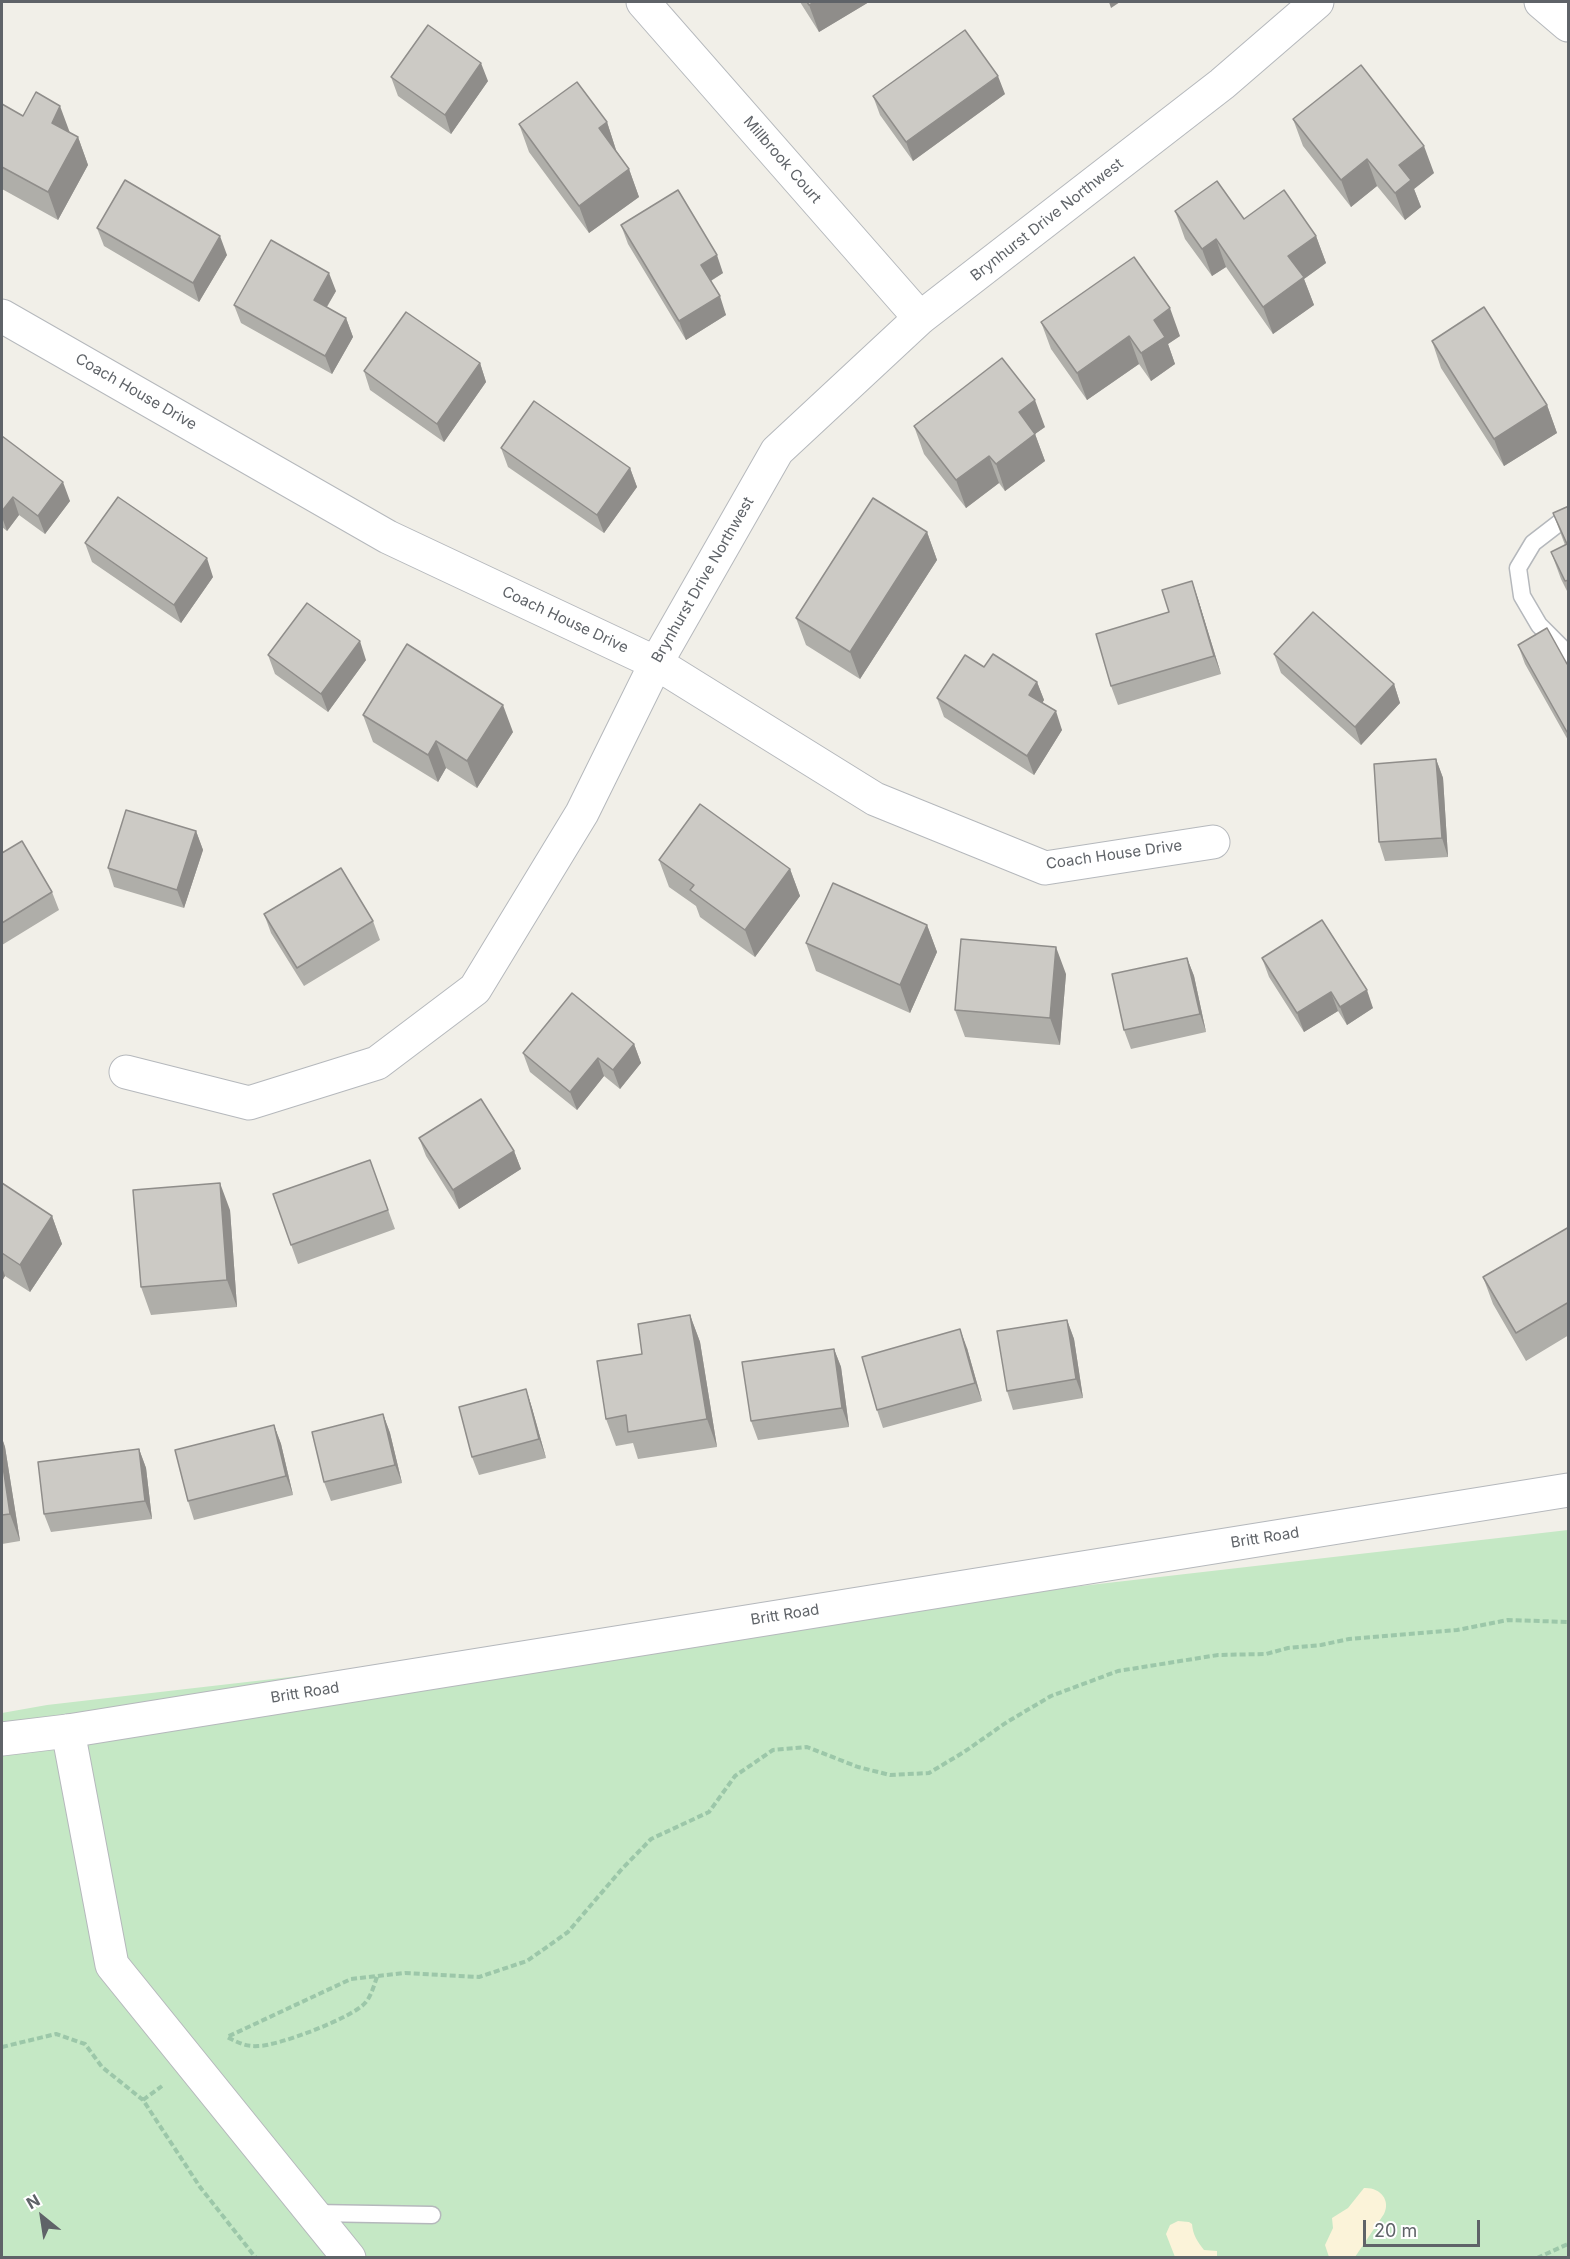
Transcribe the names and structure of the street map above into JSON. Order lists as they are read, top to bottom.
{
  "streets": {
    "street": [
      "Millbrook Court",
      "Brynhurst Drive Northwest",
      "Coach House Drive",
      "Britt Road"
    ]
  },
  "crossings": [
    ["Millbrook Court", "Brynhurst Drive Northwest"],
    ["Brynhurst Drive Northwest", "Coach House Drive"]
  ],
  "scale_bar": "20 m",
  "north": "top left"
}
